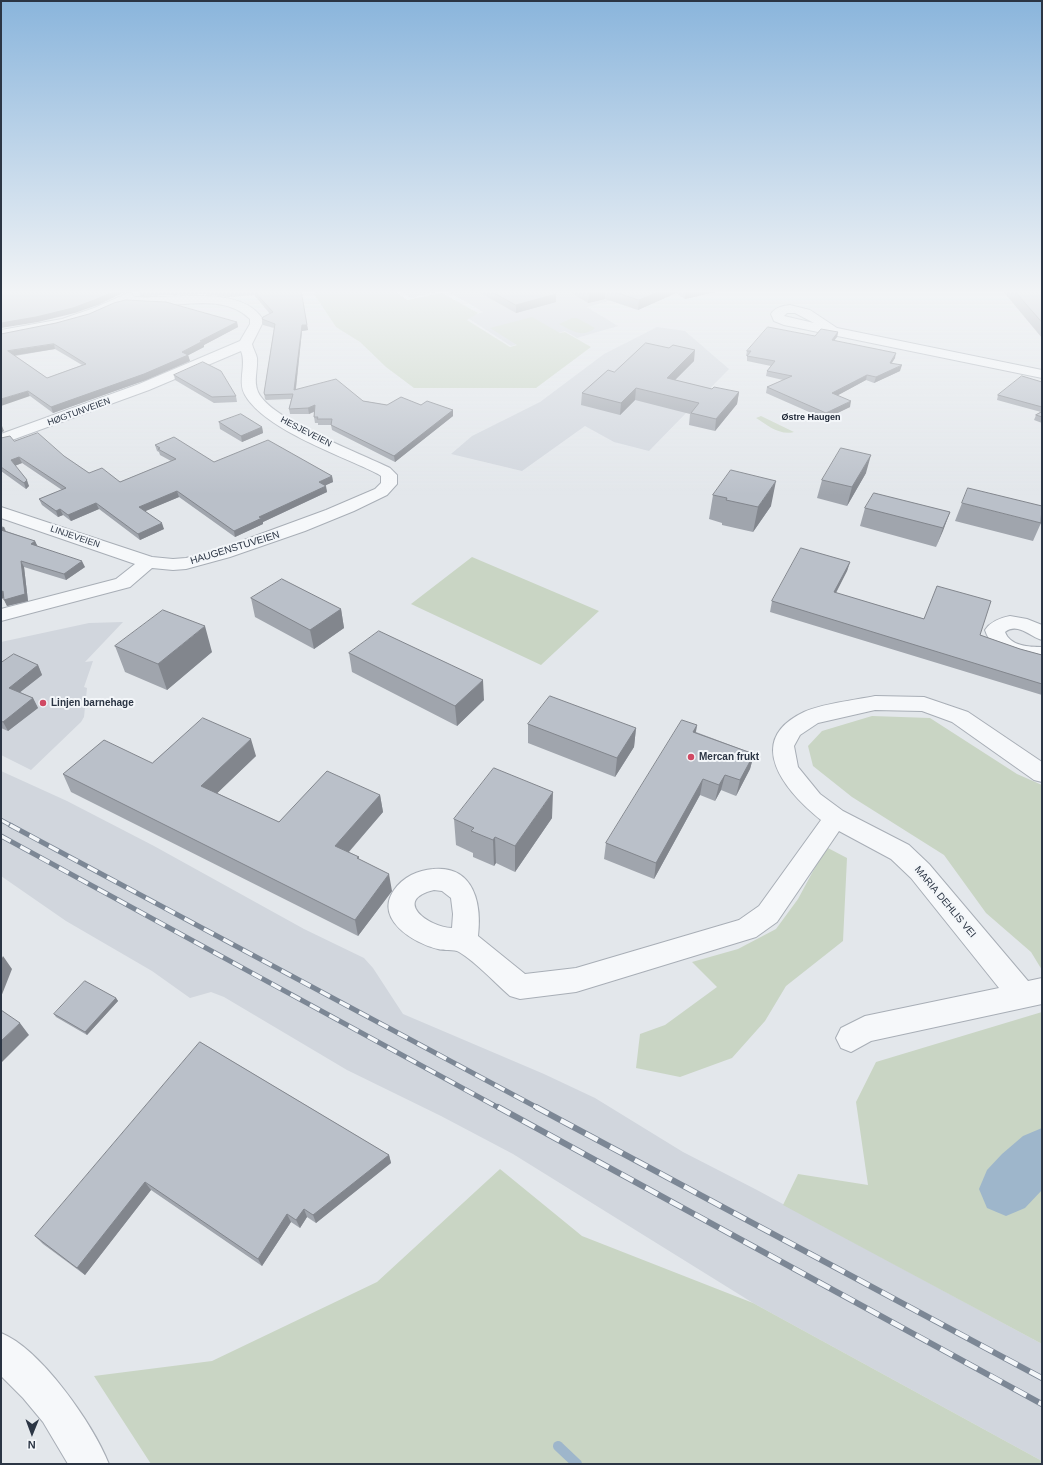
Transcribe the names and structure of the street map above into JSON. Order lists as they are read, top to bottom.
{
  "streets": {
    "street": [
      "HØGTUNVEIEN",
      "HESJEVEIEN",
      "LINJEVEIEN",
      "HAUGENSTUVEIEN",
      "MARIA DEHLIS VEI"
    ]
  },
  "crossings": [
    ["HESJEVEIEN", "HAUGENSTUVEIEN"],
    ["LINJEVEIEN", "HAUGENSTUVEIEN"]
  ],
  "districts": ["Østre Haugen"],
  "places": ["Linjen barnehage", "Mercan frukt"],
  "north": "bottom"
}
